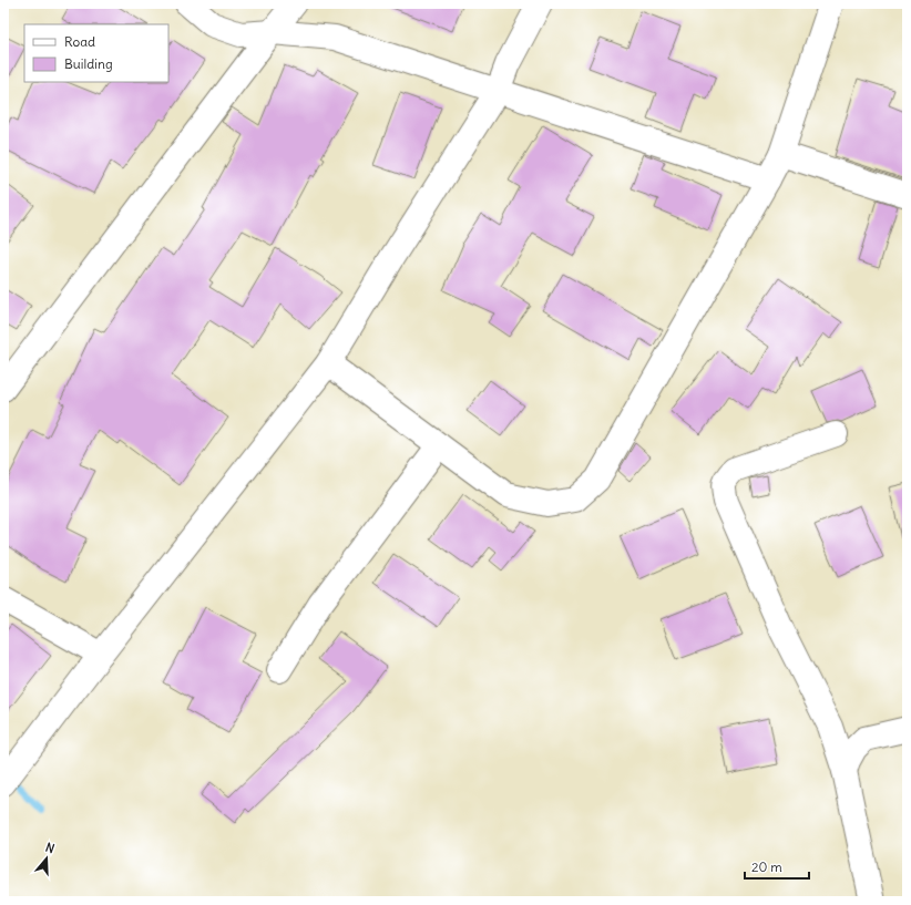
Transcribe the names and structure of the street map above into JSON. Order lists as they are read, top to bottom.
{
  "legend": ["Road", "Building"],
  "scale_bar": "20 m",
  "north": "top"
}
